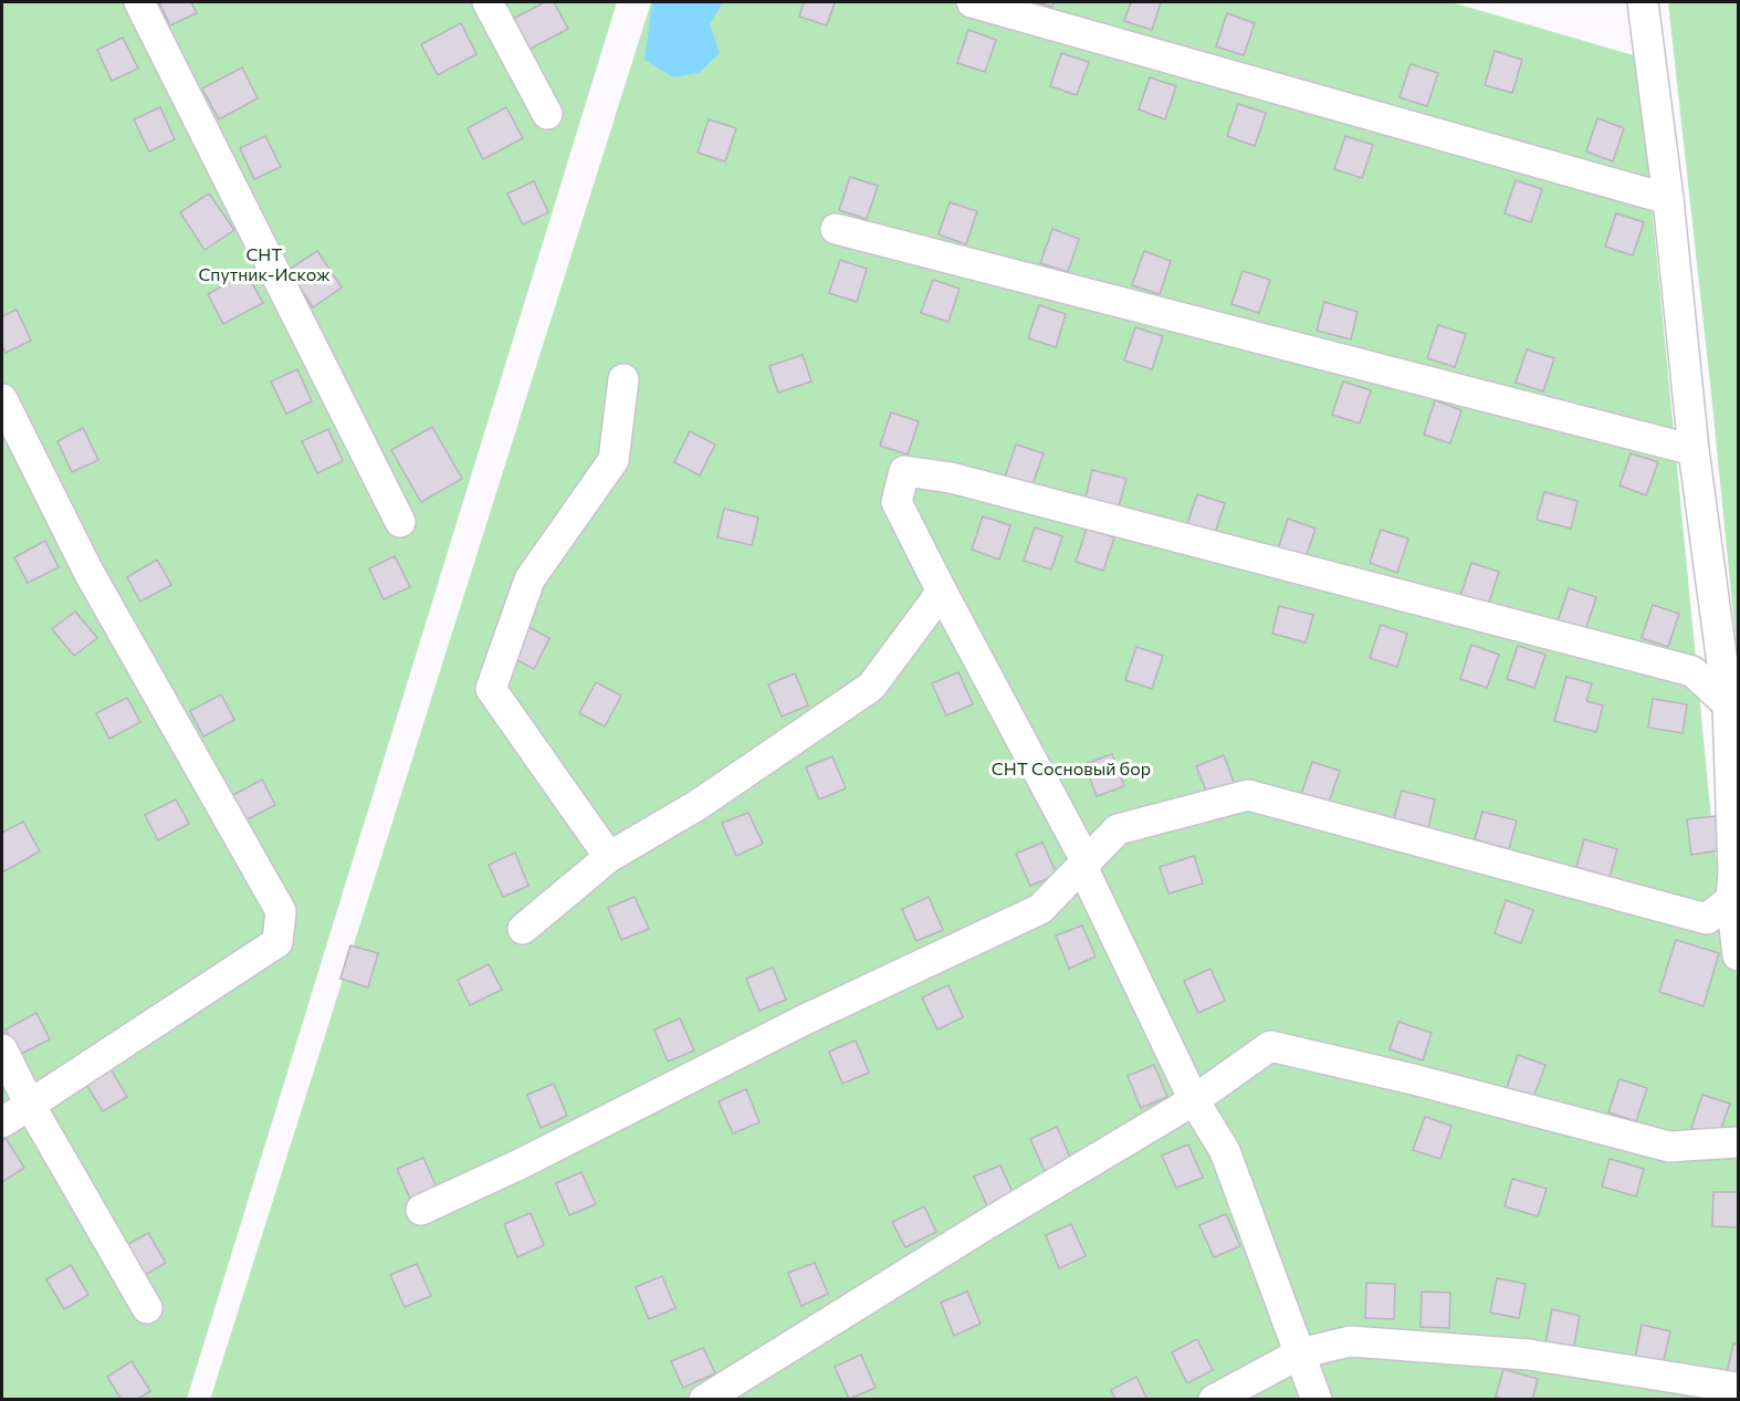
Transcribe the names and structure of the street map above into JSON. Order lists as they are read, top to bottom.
{
  "parks": ["СНТ Спутник-Искож", "СНТ Сосновый бор"]
}
